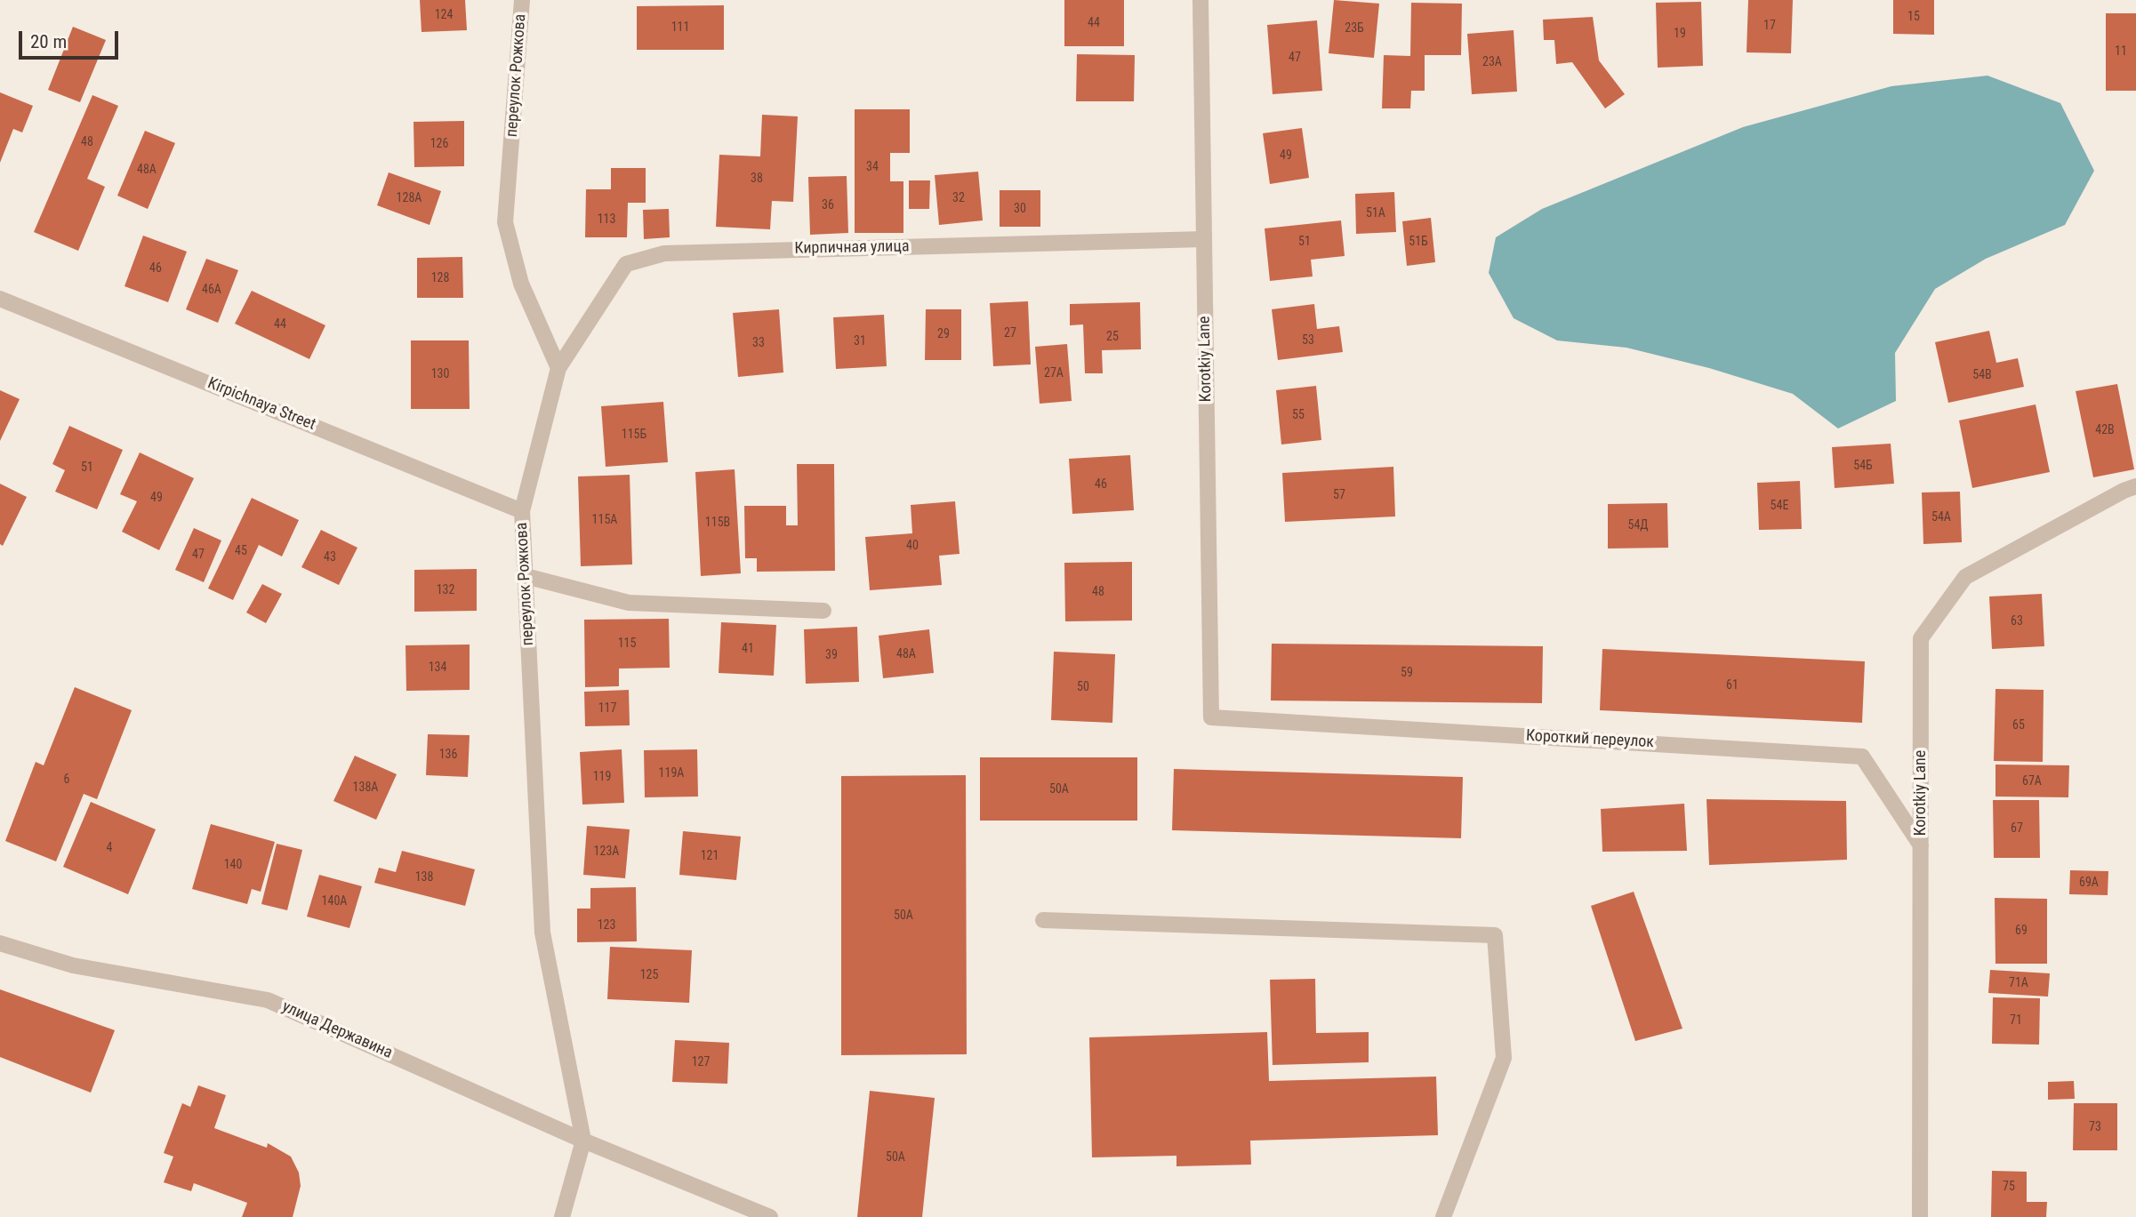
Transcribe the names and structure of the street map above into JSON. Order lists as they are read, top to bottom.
{
  "streets": {
    "street": [
      "переулок Рожкова",
      "Кирпичная улица",
      "Korotkiy Lane",
      "Kirpichnaya Street",
      "улица Державина"
    ]
  },
  "crossings": [
    ["переулок Рожкова", "Кирпичная улица"],
    ["переулок Рожкова", "Kirpichnaya Street"],
    ["переулок Рожкова", "улица Державина"],
    ["Кирпичная улица", "Korotkiy Lane"]
  ],
  "house_numbers": [
    "124",
    "15",
    "44",
    "17",
    "111",
    "23Б",
    "19",
    "11",
    "47",
    "23А",
    "48",
    "126",
    "49",
    "34",
    "48А",
    "38",
    "128А",
    "32",
    "36",
    "30",
    "51А",
    "113",
    "51",
    "51Б",
    "46",
    "128",
    "46А",
    "44",
    "27",
    "29",
    "25",
    "53",
    "31",
    "33",
    "27А",
    "130",
    "54В",
    "55",
    "42В",
    "115Б",
    "54Б",
    "51",
    "46",
    "57",
    "49",
    "54Е",
    "54А",
    "115А",
    "115В",
    "54Д",
    "40",
    "45",
    "47",
    "43",
    "132",
    "48",
    "63",
    "115",
    "41",
    "48А",
    "39",
    "134",
    "59",
    "61",
    "50",
    "117",
    "65",
    "136",
    "119А",
    "119",
    "6",
    "67А",
    "138А",
    "50А",
    "67",
    "4",
    "123А",
    "121",
    "140",
    "138",
    "69А",
    "140А",
    "50А",
    "123",
    "69",
    "125",
    "71А",
    "71",
    "127",
    "73",
    "50А",
    "75"
  ],
  "scale_bar": "20 m"
}
